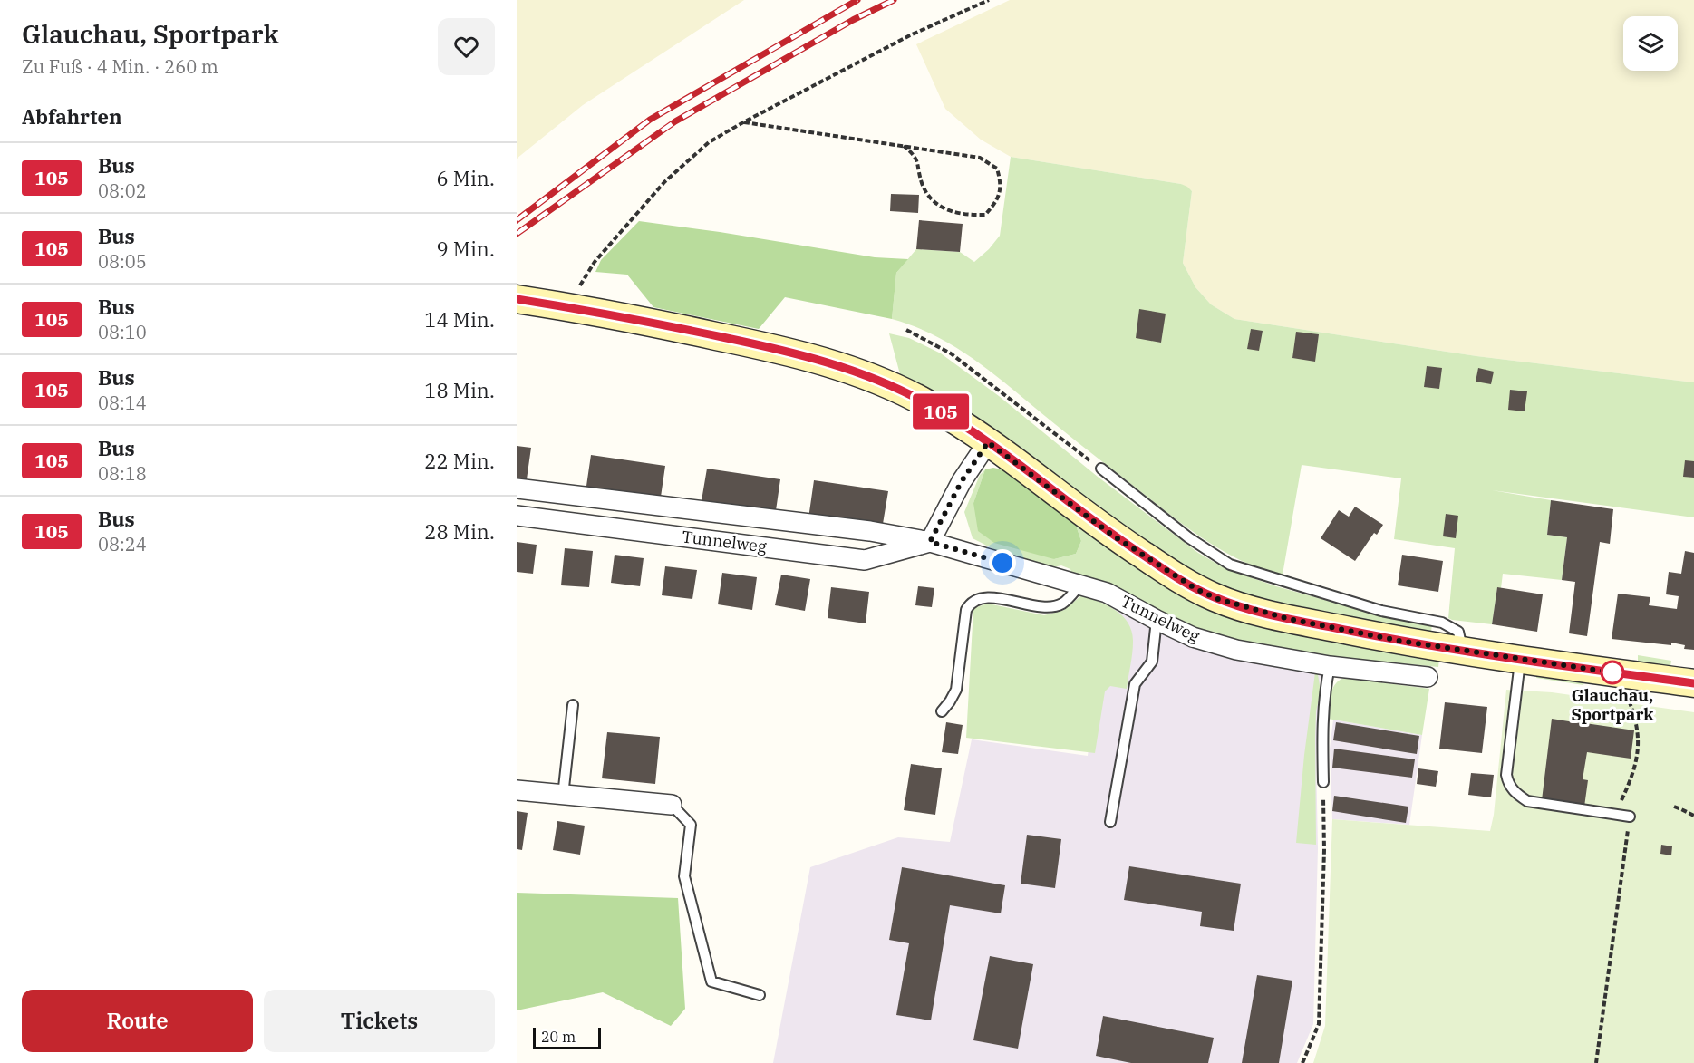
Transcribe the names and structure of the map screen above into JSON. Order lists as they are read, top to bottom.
{
  "streets": {
    "street": ["Tunnelweg"]
  },
  "places": ["Glauchau, Sportpark"],
  "lines": ["bus line 105"],
  "scale_bar": "20 m",
  "page": {
    "heading": [
      ["Glauchau, Sportpark", "Zu Fuß · 4 Min. · 260 m"],
      "Abfahrten"
    ],
    "on_map": "105",
    "list": [
      {
        "mark": "105",
        "name": "Bus",
        "note": "08:02",
        "value": "6 Min."
      },
      {
        "mark": "105",
        "name": "Bus",
        "note": "08:05",
        "value": "9 Min."
      },
      {
        "mark": "105",
        "name": "Bus",
        "note": "08:10",
        "value": "14 Min."
      },
      {
        "mark": "105",
        "name": "Bus",
        "note": "08:14",
        "value": "18 Min."
      },
      {
        "mark": "105",
        "name": "Bus",
        "note": "08:18",
        "value": "22 Min."
      },
      {
        "mark": "105",
        "name": "Bus",
        "note": "08:24",
        "value": "28 Min."
      }
    ],
    "buttons": ["Route", "Tickets"],
    "scale": "20 m"
  }
}
